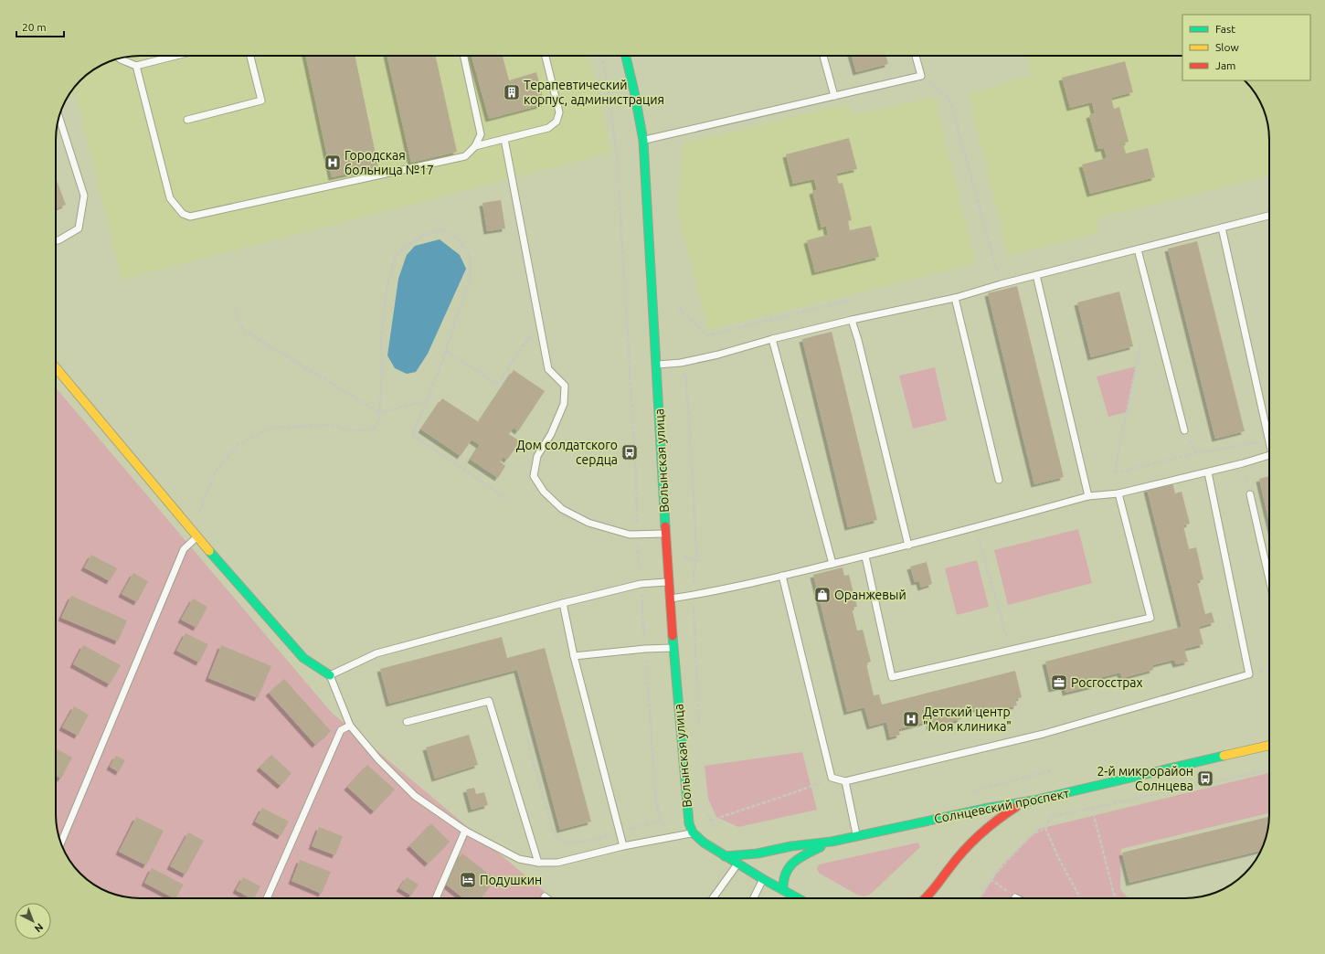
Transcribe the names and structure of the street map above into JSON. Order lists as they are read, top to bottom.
{
  "streets": {
    "street": ["Волынская улица", "Солнцевский проспект"]
  },
  "places": {
    "building": ["Терапевтический корпус, администрация"],
    "hospital": ["Городская больница №17", "Детский центр \"Моя клиника\""],
    "bus stop": ["Дом солдатского сердца", "2-й микрорайон Солнцева"],
    "shop": ["Оранжевый"],
    "office": ["Росгосстрах"],
    "hotel": ["Подушкин"]
  },
  "legend": ["Fast", "Slow", "Jam"],
  "scale_bar": "20 m",
  "north": "bottom right"
}
